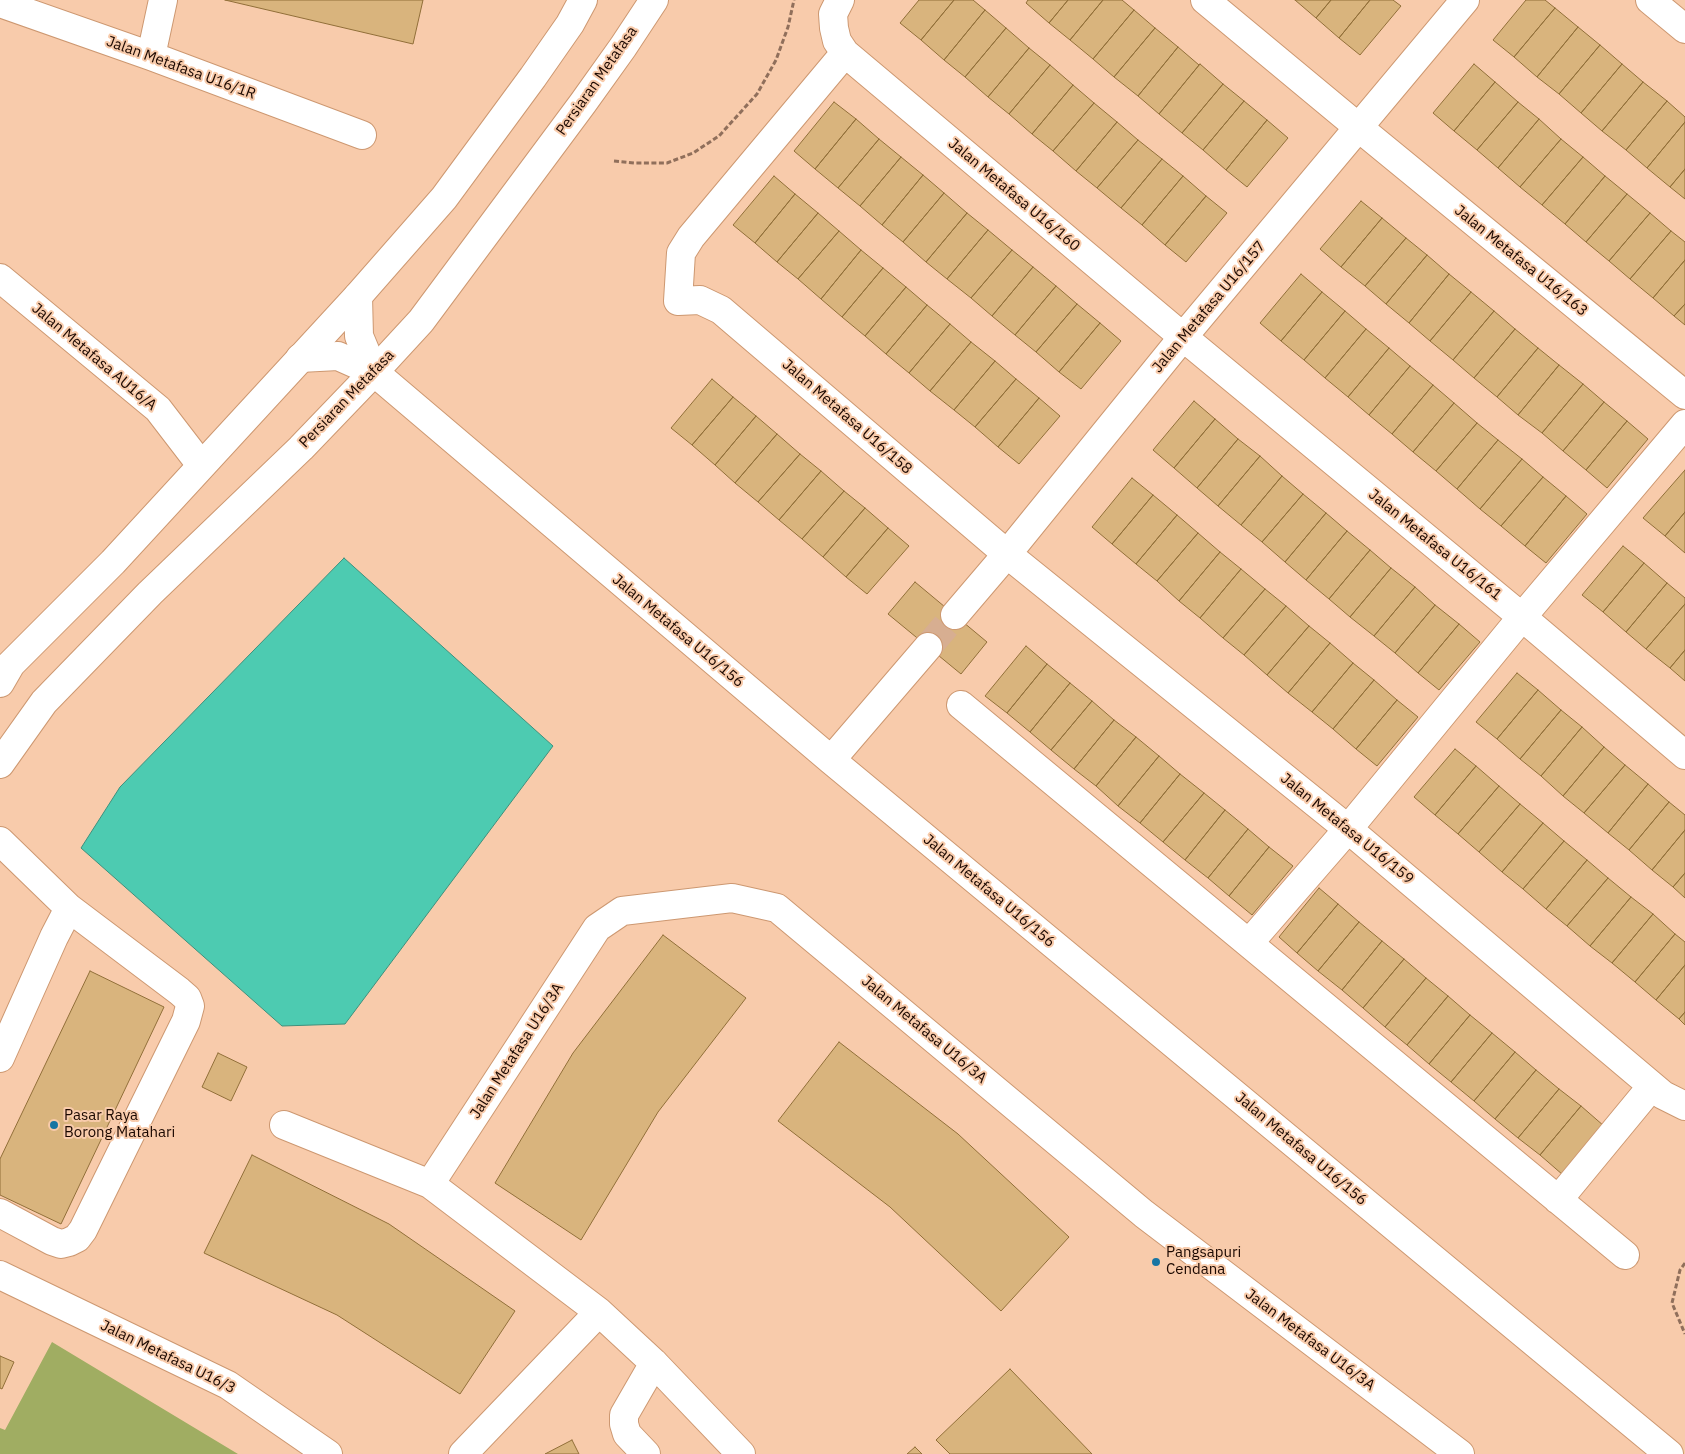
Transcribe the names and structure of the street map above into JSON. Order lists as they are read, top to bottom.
{
  "streets": {
    "street": [
      "Jalan Metafasa U16/1R",
      "Persiaran Metafasa",
      "Jalan Metafasa U16/160",
      "Jalan Metafasa U16/163",
      "Jalan Metafasa U16/157",
      "Jalan Metafasa AU16/A",
      "Jalan Metafasa U16/158",
      "Jalan Metafasa U16/161",
      "Jalan Metafasa U16/156",
      "Jalan Metafasa U16/159",
      "Jalan Metafasa U16/3A",
      "Jalan Metafasa U16/3"
    ]
  },
  "crossings": [
    ["Persiaran Metafasa", "Jalan Metafasa U16/156"],
    ["Jalan Metafasa U16/160", "Jalan Metafasa U16/157"],
    ["Jalan Metafasa U16/160", "Jalan Metafasa U16/158"],
    ["Jalan Metafasa U16/160", "Jalan Metafasa U16/161"],
    ["Jalan Metafasa U16/163", "Jalan Metafasa U16/157"],
    ["Jalan Metafasa U16/157", "Jalan Metafasa U16/158"],
    ["Jalan Metafasa U16/157", "Jalan Metafasa U16/161"],
    ["Jalan Metafasa U16/157", "Jalan Metafasa U16/159"],
    ["Jalan Metafasa U16/158", "Jalan Metafasa U16/159"]
  ],
  "places": ["Pasar Raya Borong Matahari", "Pangsapuri Cendana"]
}
